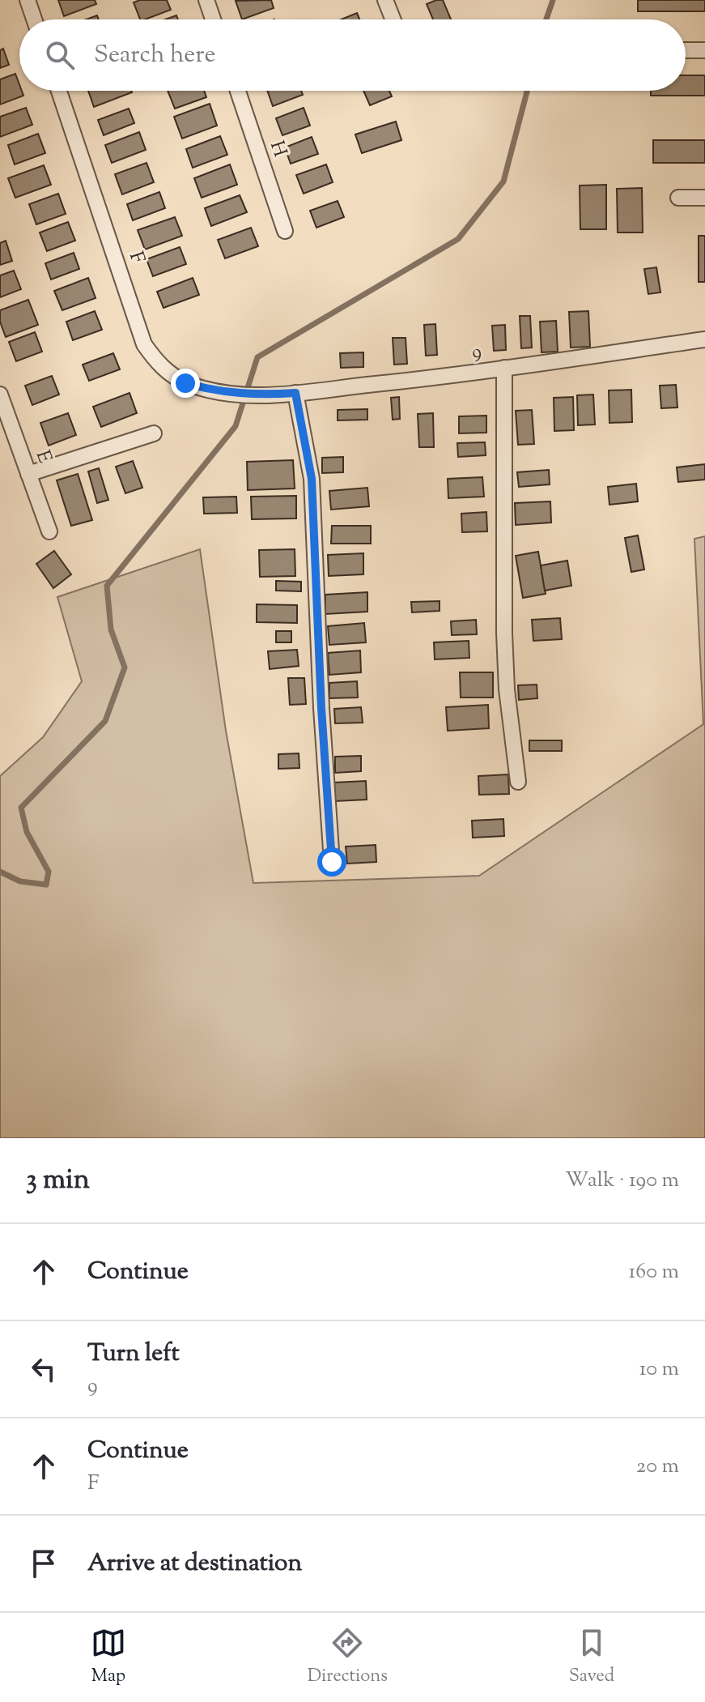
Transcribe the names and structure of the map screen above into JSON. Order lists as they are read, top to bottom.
{
  "streets": {
    "street": [
      "H",
      "F",
      "9",
      "E"
    ]
  },
  "crossings": [
    ["F", "9"]
  ],
  "page": {
    "search": "Search here",
    "heading": ["3 min", "Walk · 190 m"],
    "list": [
      ["Continue", "160 m"],
      ["Turn left", "9", "10 m"],
      ["Continue", "F", "20 m"],
      "Arrive at destination"
    ],
    "nav": ["Map", "Directions", "Saved"]
  }
}
